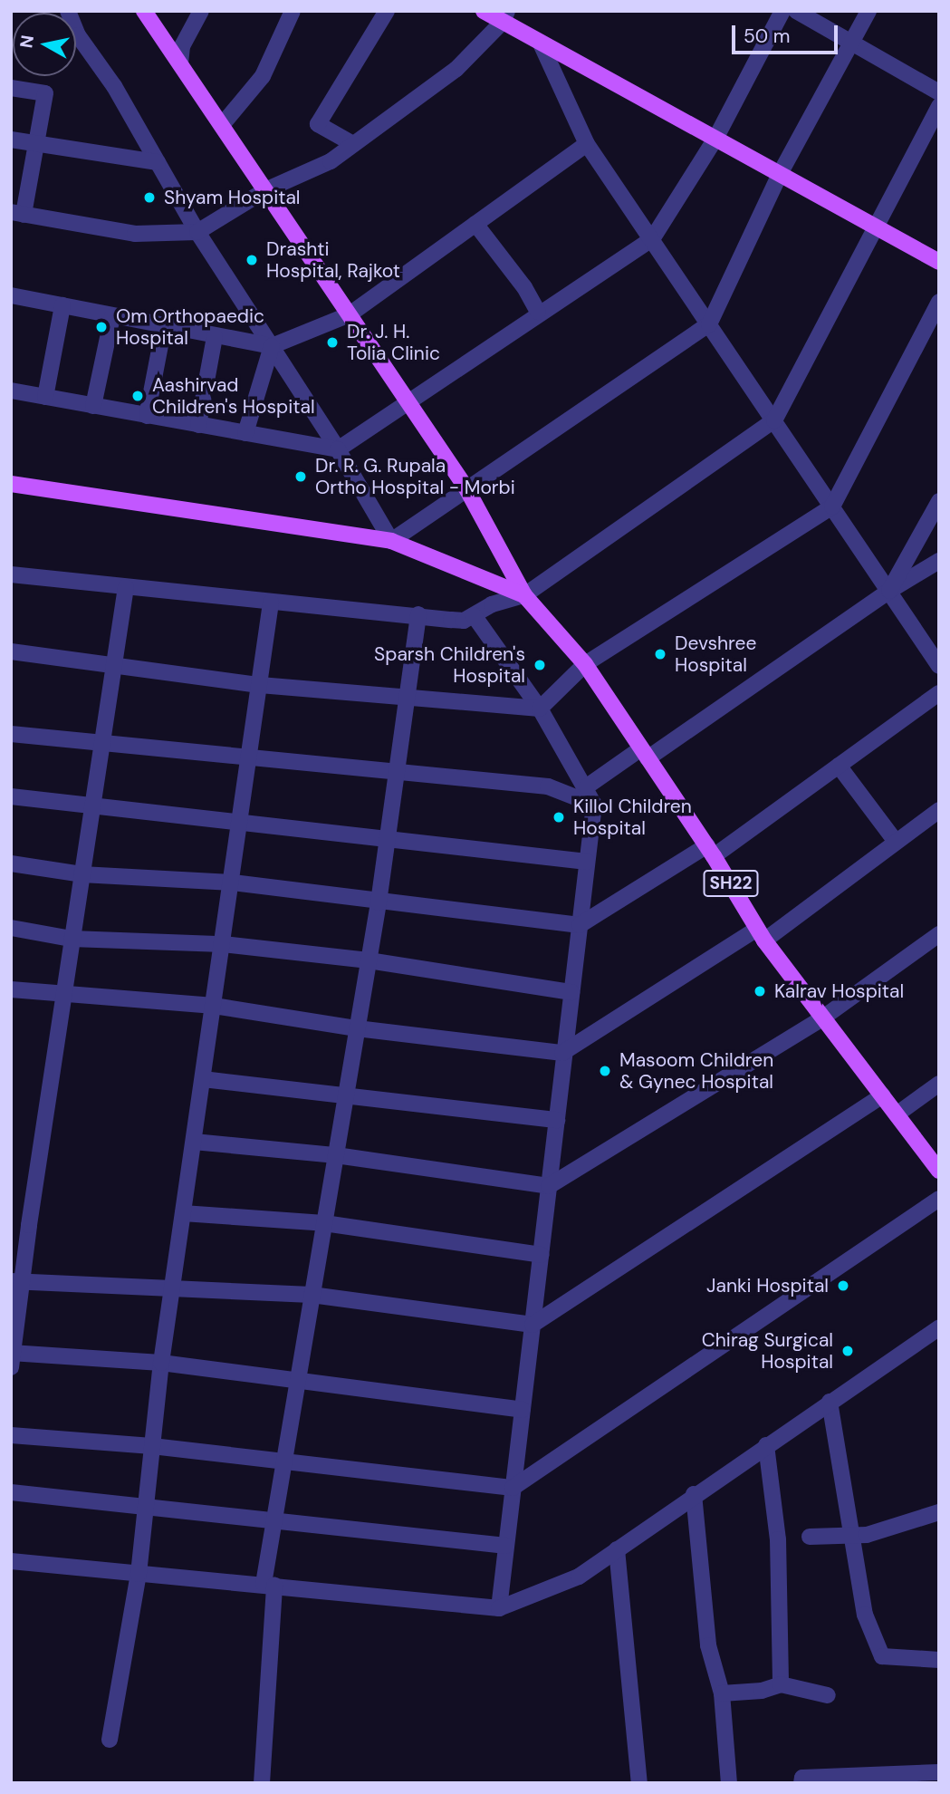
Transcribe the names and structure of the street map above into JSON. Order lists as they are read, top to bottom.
{
  "streets": {
    "main road": ["SH22"]
  },
  "places": [
    "Shyam Hospital",
    "Drashti Hospital, Rajkot",
    "Om Orthopaedic Hospital",
    "Dr. J. H. Tolia Clinic",
    "Aashirvad Children's Hospital",
    "Dr. R. G. Rupala Ortho Hospital - Morbi",
    "Devshree Hospital",
    "Sparsh Children's Hospital",
    "Killol Children Hospital",
    "Kalrav Hospital",
    "Masoom Children & Gynec Hospital",
    "Janki Hospital",
    "Chirag Surgical Hospital"
  ],
  "scale_bar": "50 m",
  "north": "left"
}
